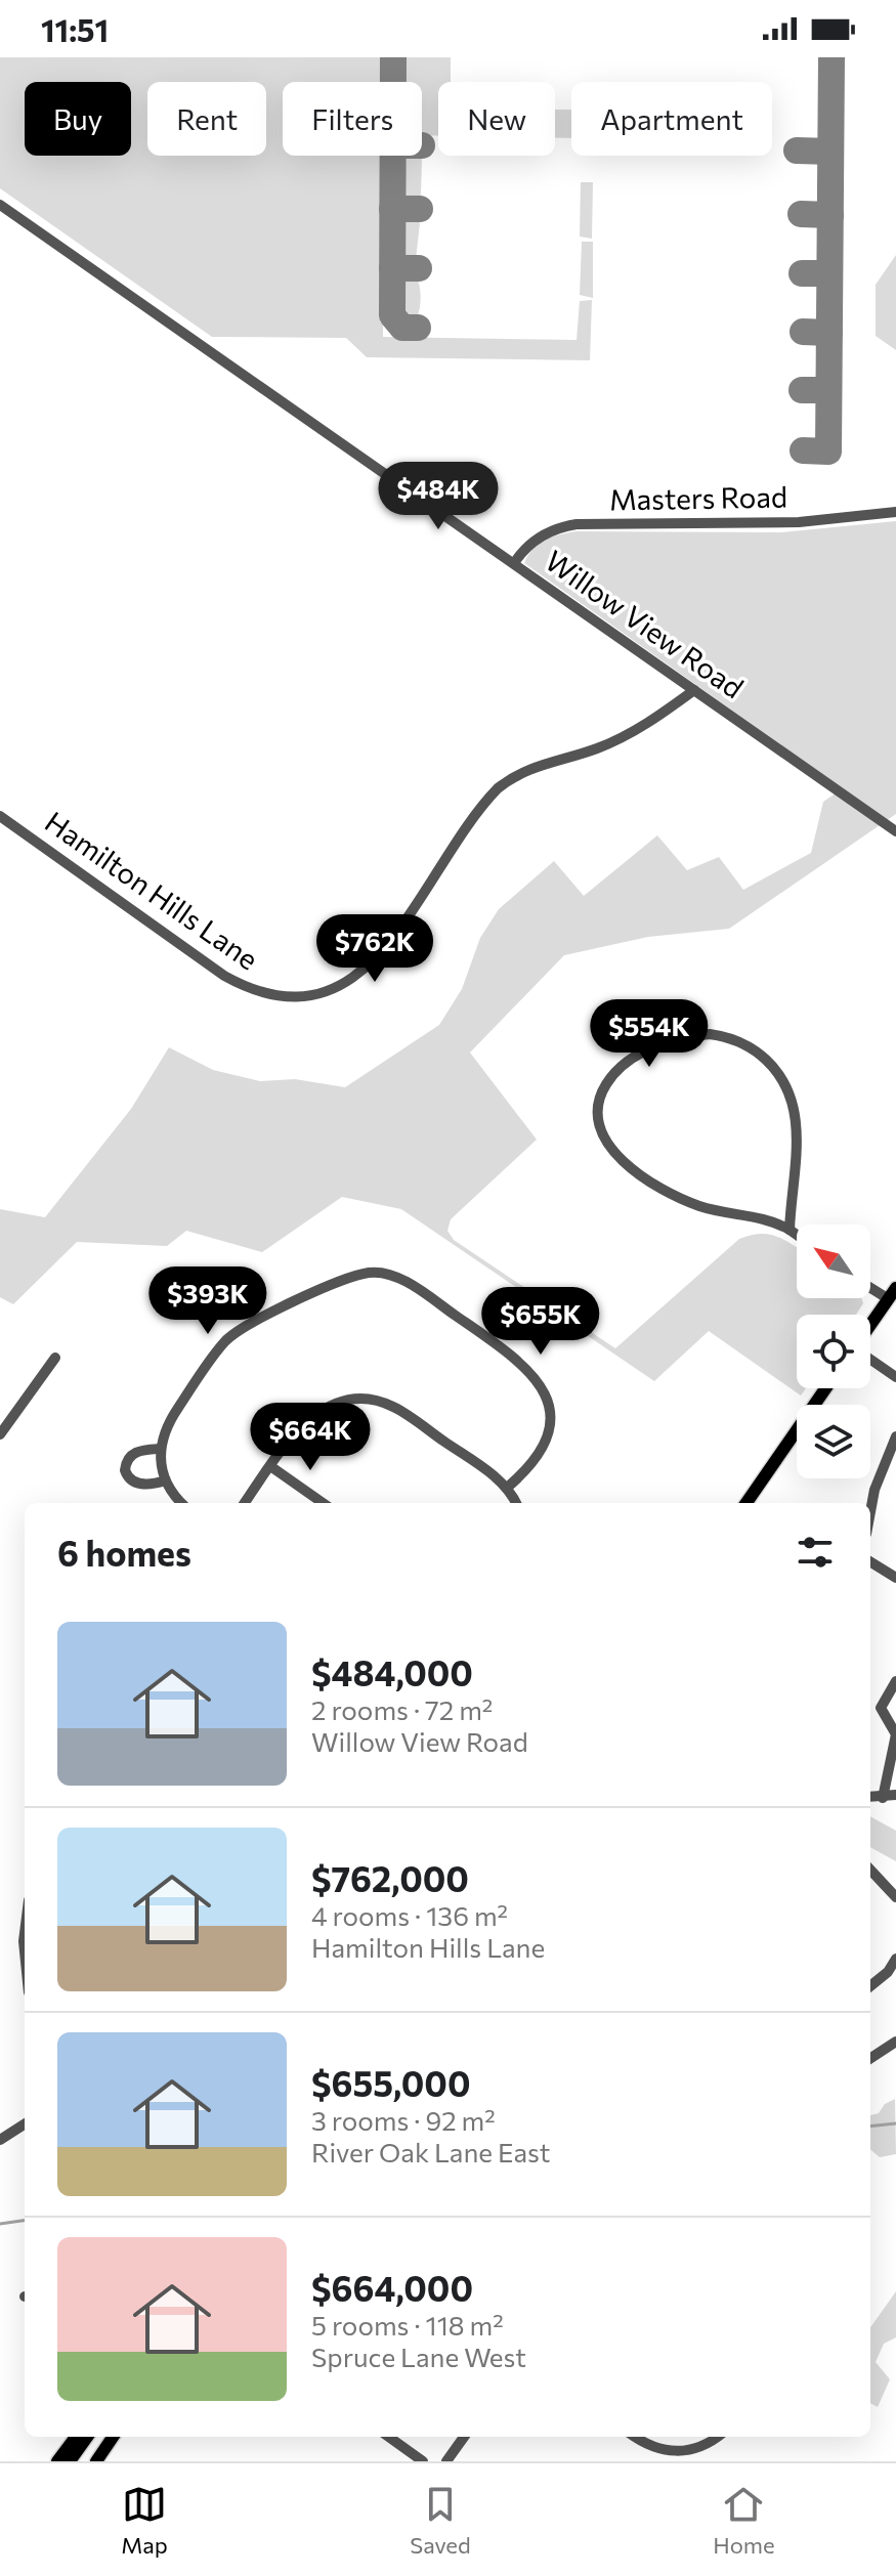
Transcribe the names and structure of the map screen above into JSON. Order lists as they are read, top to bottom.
{
  "streets": {
    "street": ["Masters Road", "Willow View Road", "Hamilton Hills Lane"]
  },
  "crossings": [
    ["Masters Road", "Willow View Road"],
    ["Willow View Road", "Hamilton Hills Lane"]
  ],
  "north": "top left",
  "page": {
    "status": "11:51",
    "chip": [
      "Buy",
      "Rent",
      "Filters",
      "New",
      "Apartment"
    ],
    "price": [
      "$484K",
      "$762K",
      "$554K",
      "$393K",
      "$655K",
      "$664K"
    ],
    "heading": "6 homes",
    "list": [
      {
        "name": "$484,000",
        "note": "2 rooms · 72 m² · Willow View Road"
      },
      {
        "name": "$762,000",
        "note": "4 rooms · 136 m² · Hamilton Hills Lane"
      },
      {
        "name": "$655,000",
        "note": "3 rooms · 92 m² · River Oak Lane East"
      },
      {
        "name": "$664,000",
        "note": "5 rooms · 118 m² · Spruce Lane West"
      }
    ],
    "tabs": ["Map", "Saved", "Home"]
  }
}
